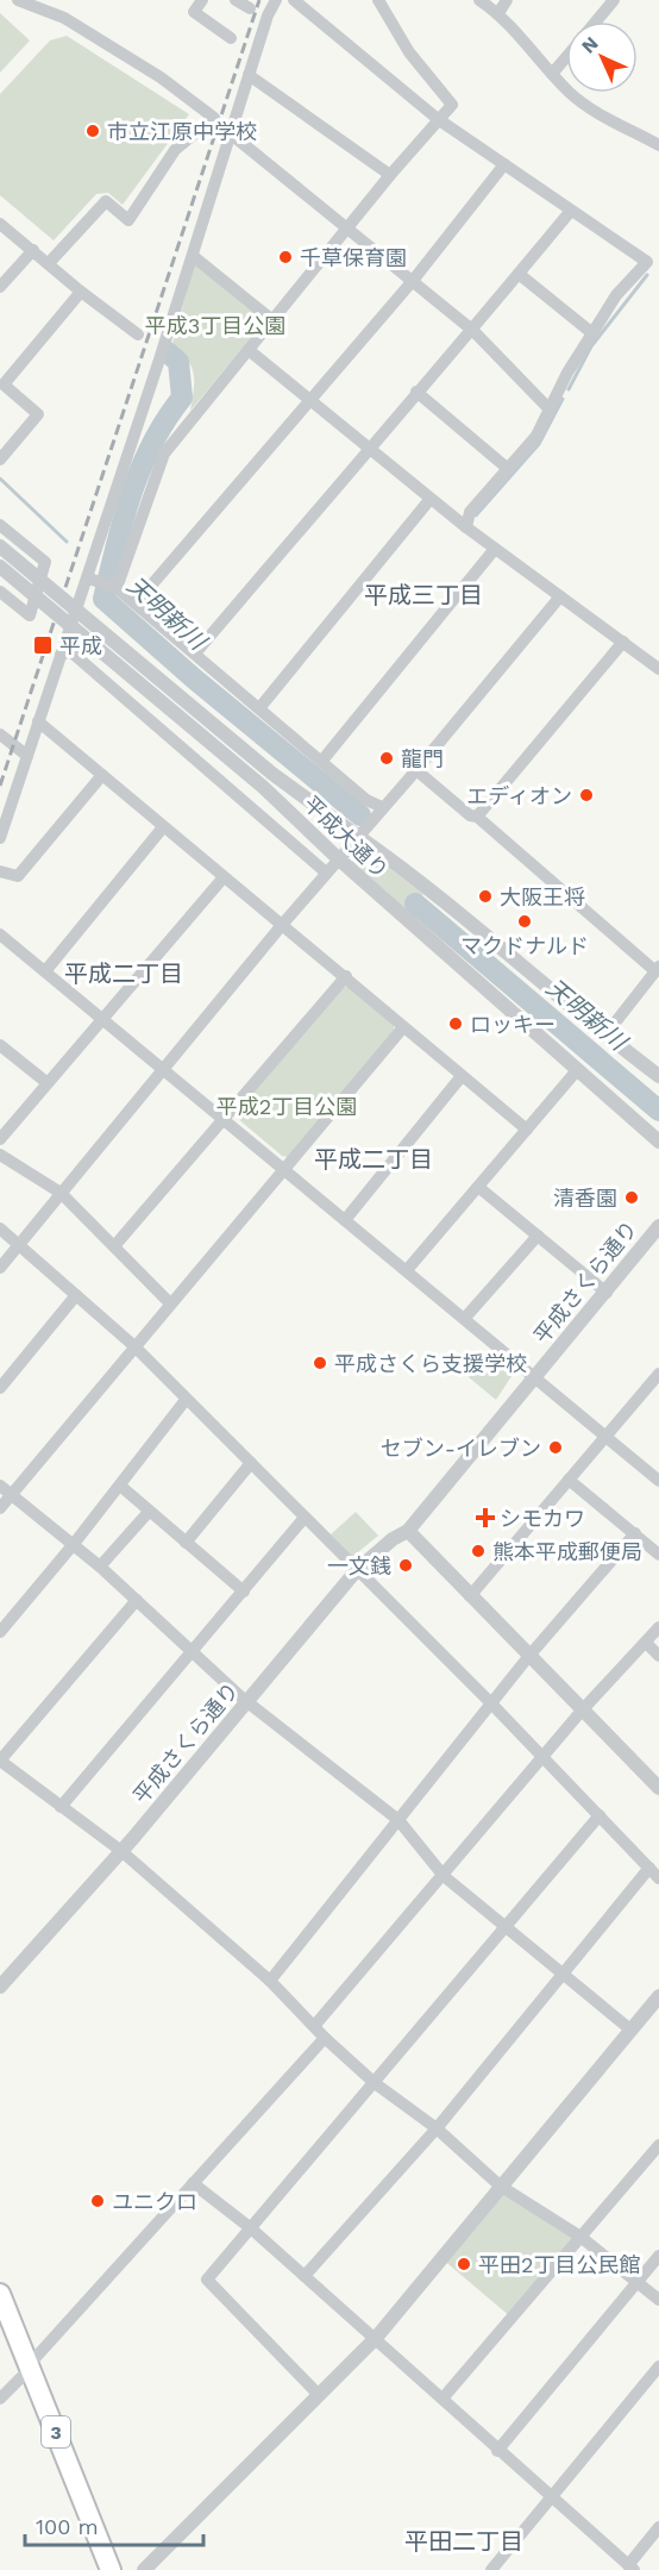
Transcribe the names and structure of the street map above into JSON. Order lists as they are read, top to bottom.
{
  "streets": {
    "highway": ["3"],
    "street": ["平成大通り", "平成さくら通り"]
  },
  "districts": [
    "平成三丁目",
    "平成二丁目",
    "平成二丁目",
    "平田二丁目"
  ],
  "water": ["天明新川"],
  "parks": ["平成3丁目公園", "平成2丁目公園"],
  "places": {
    "other": [
      "市立江原中学校",
      "千草保育園",
      "龍門",
      "エディオン",
      "大阪王将",
      "マクドナルド",
      "ロッキー",
      "清香園",
      "平成さくら支援学校",
      "セブン-イレブン",
      "熊本平成郵便局",
      "一文銭",
      "ユニクロ",
      "平田2丁目公民館"
    ],
    "transit": ["平成"],
    "health": ["シモカワ"]
  },
  "scale_bar": "100 m",
  "north": "top left"
}
